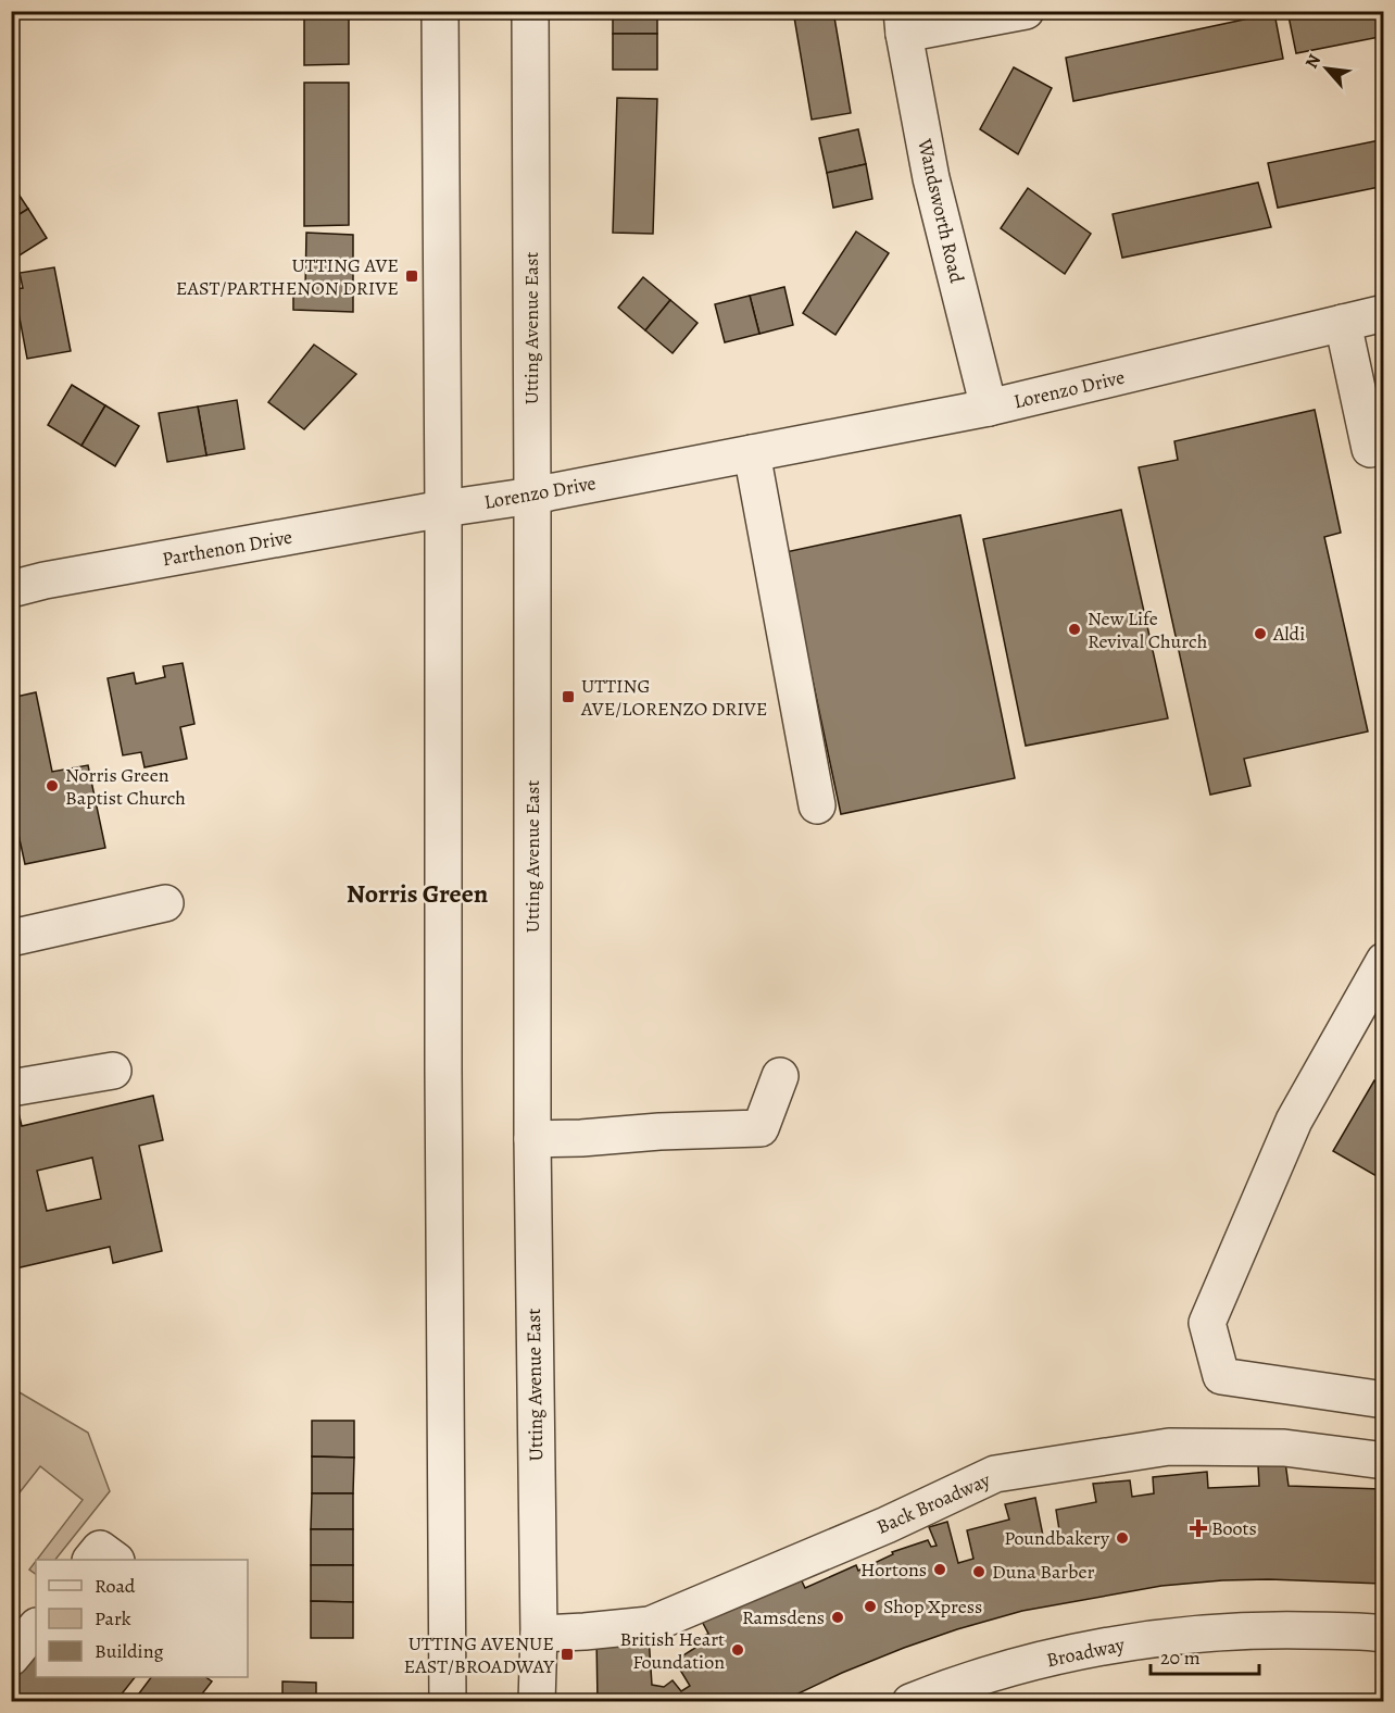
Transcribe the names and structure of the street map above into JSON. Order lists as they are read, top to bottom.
{
  "streets": {
    "street": [
      "Wandsworth Road",
      "Utting Avenue East",
      "Lorenzo Drive",
      "Parthenon Drive",
      "Back Broadway",
      "Broadway"
    ]
  },
  "crossings": [
    ["Wandsworth Road", "Lorenzo Drive"],
    ["Utting Avenue East", "Lorenzo Drive"],
    ["Utting Avenue East", "Back Broadway"],
    ["Lorenzo Drive", "Parthenon Drive"]
  ],
  "districts": ["Norris Green"],
  "places": {
    "transit": ["UTTING AVE EAST/PARTHENON DRIVE", "UTTING AVE/LORENZO DRIVE", "UTTING AVENUE EAST/BROADWAY"],
    "other": [
      "New Life Revival Church",
      "Aldi",
      "Norris Green Baptist Church",
      "Poundbakery",
      "Hortons",
      "Duna Barber",
      "Shop Xpress",
      "Ramsdens",
      "British Heart Foundation"
    ],
    "health": ["Boots"]
  },
  "legend": ["Road", "Park", "Building"],
  "scale_bar": "20 m",
  "north": "top left"
}
